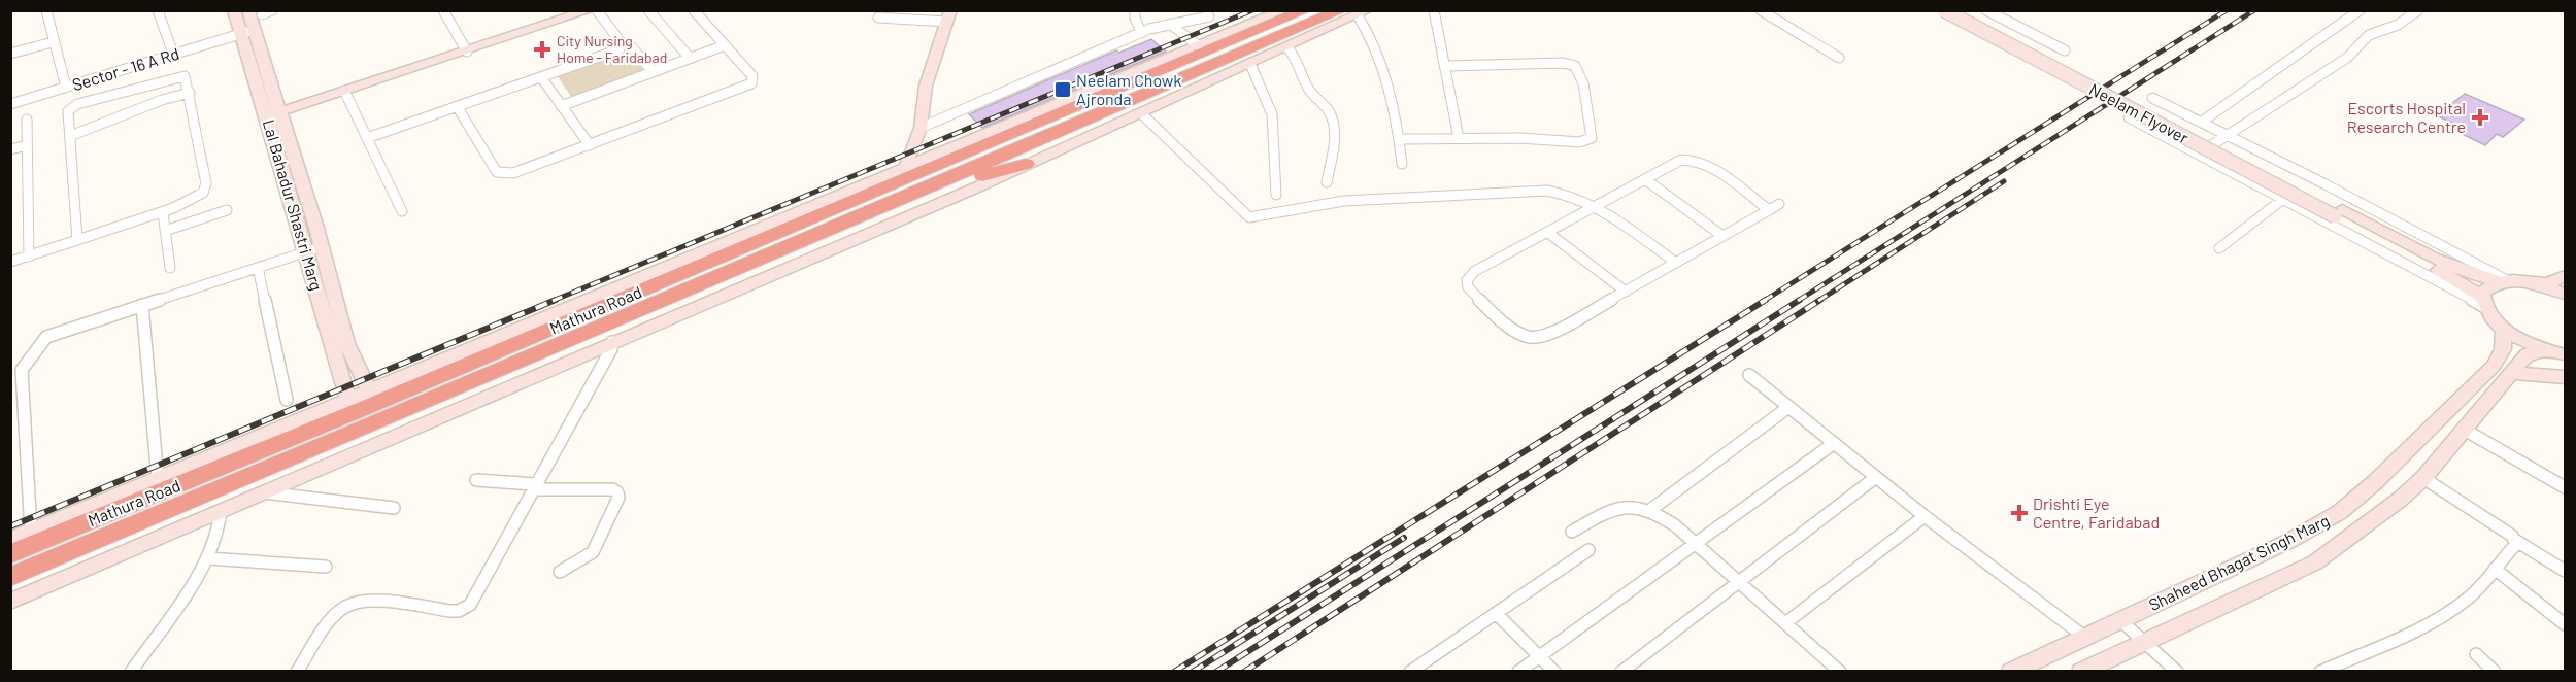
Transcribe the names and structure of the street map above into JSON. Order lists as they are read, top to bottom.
{
  "streets": {
    "highway": ["Mathura Road"],
    "street": [
      "Sector - 16 A Rd",
      "Neelam Flyover",
      "Lal Bahadur Shastri Marg",
      "Shaheed Bhagat Singh Marg"
    ]
  },
  "crossings": [
    ["Sector - 16 A Rd", "Lal Bahadur Shastri Marg"]
  ],
  "places": {
    "health": ["City Nursing Home - Faridabad", "Escorts Hospital Research Centre", "Drishti Eye Centre, Faridabad"],
    "transit": ["Neelam Chowk Ajronda"]
  }
}
